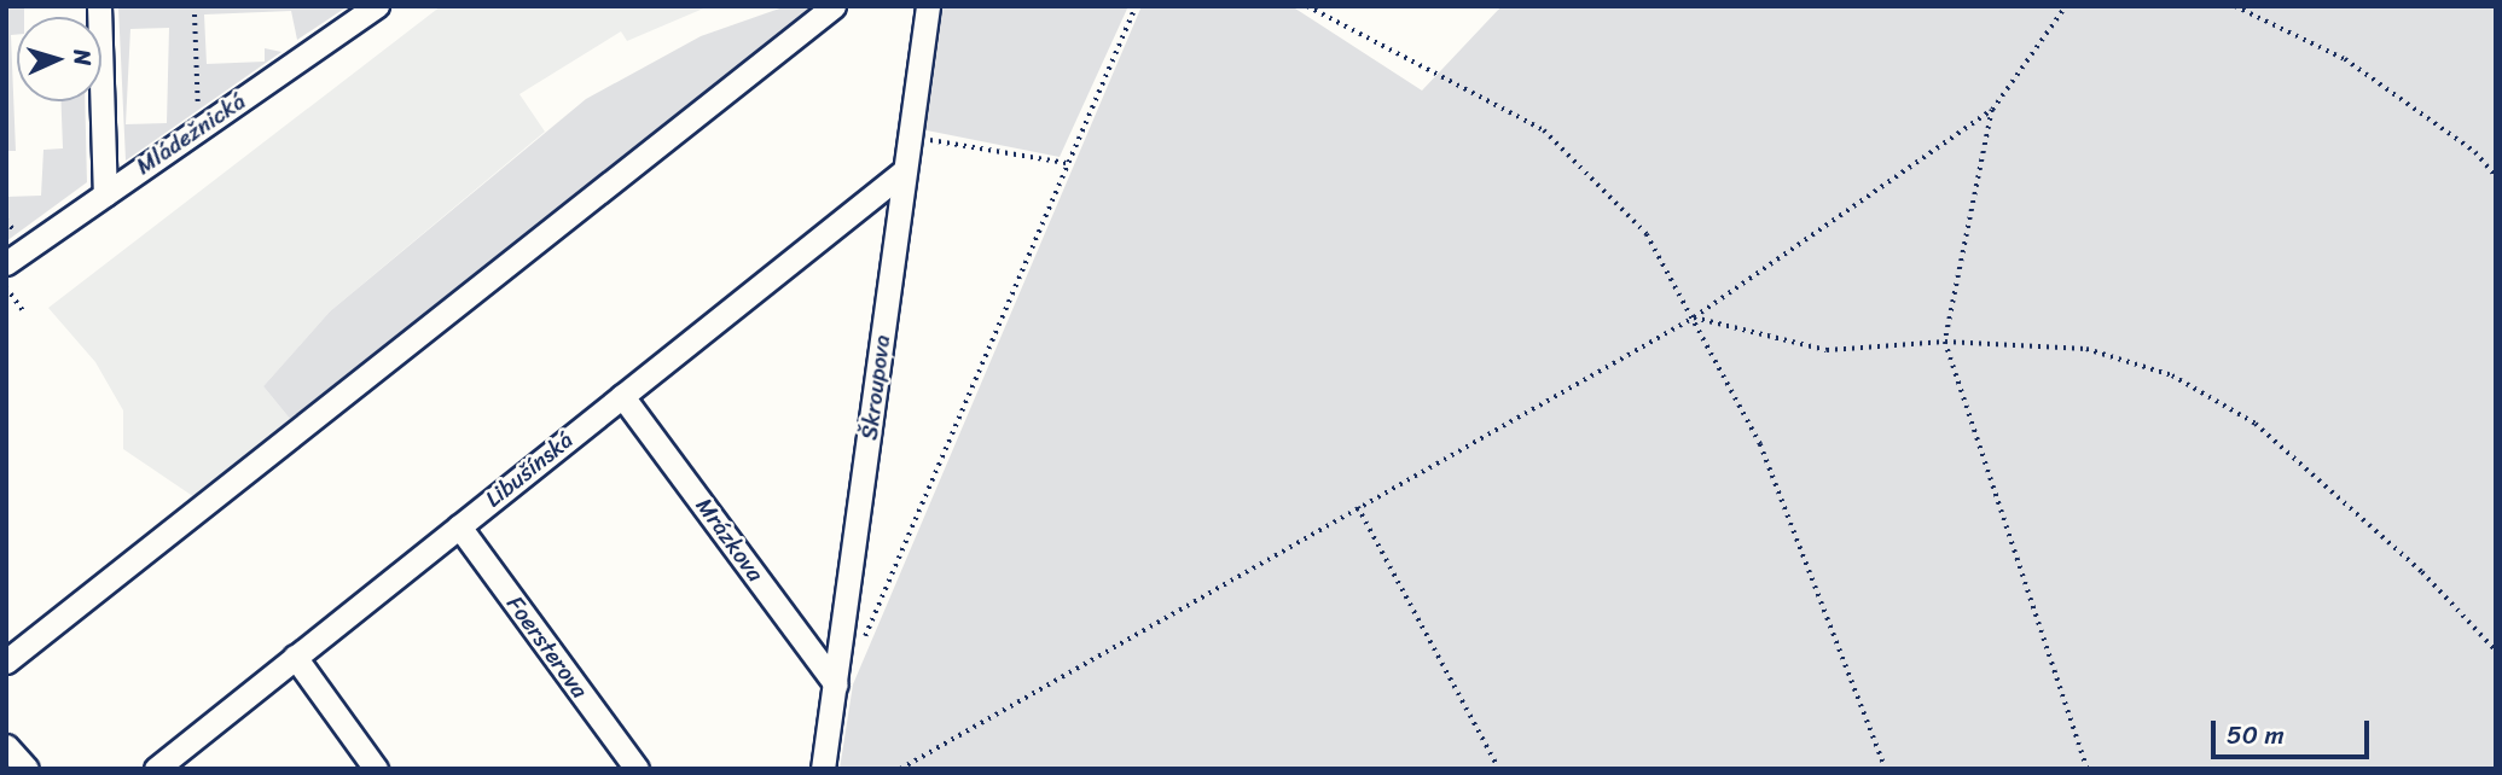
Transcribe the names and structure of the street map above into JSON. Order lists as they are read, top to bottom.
{
  "streets": {
    "street": [
      "Mládežnická",
      "Škroupova",
      "Libušínská",
      "Mrázkova",
      "Foersterova"
    ]
  },
  "crossings": [
    ["Škroupova", "Libušínská"],
    ["Škroupova", "Mrázkova"],
    ["Libušínská", "Mrázkova"],
    ["Libušínská", "Foersterova"]
  ],
  "scale_bar": "50 m",
  "north": "right"
}
